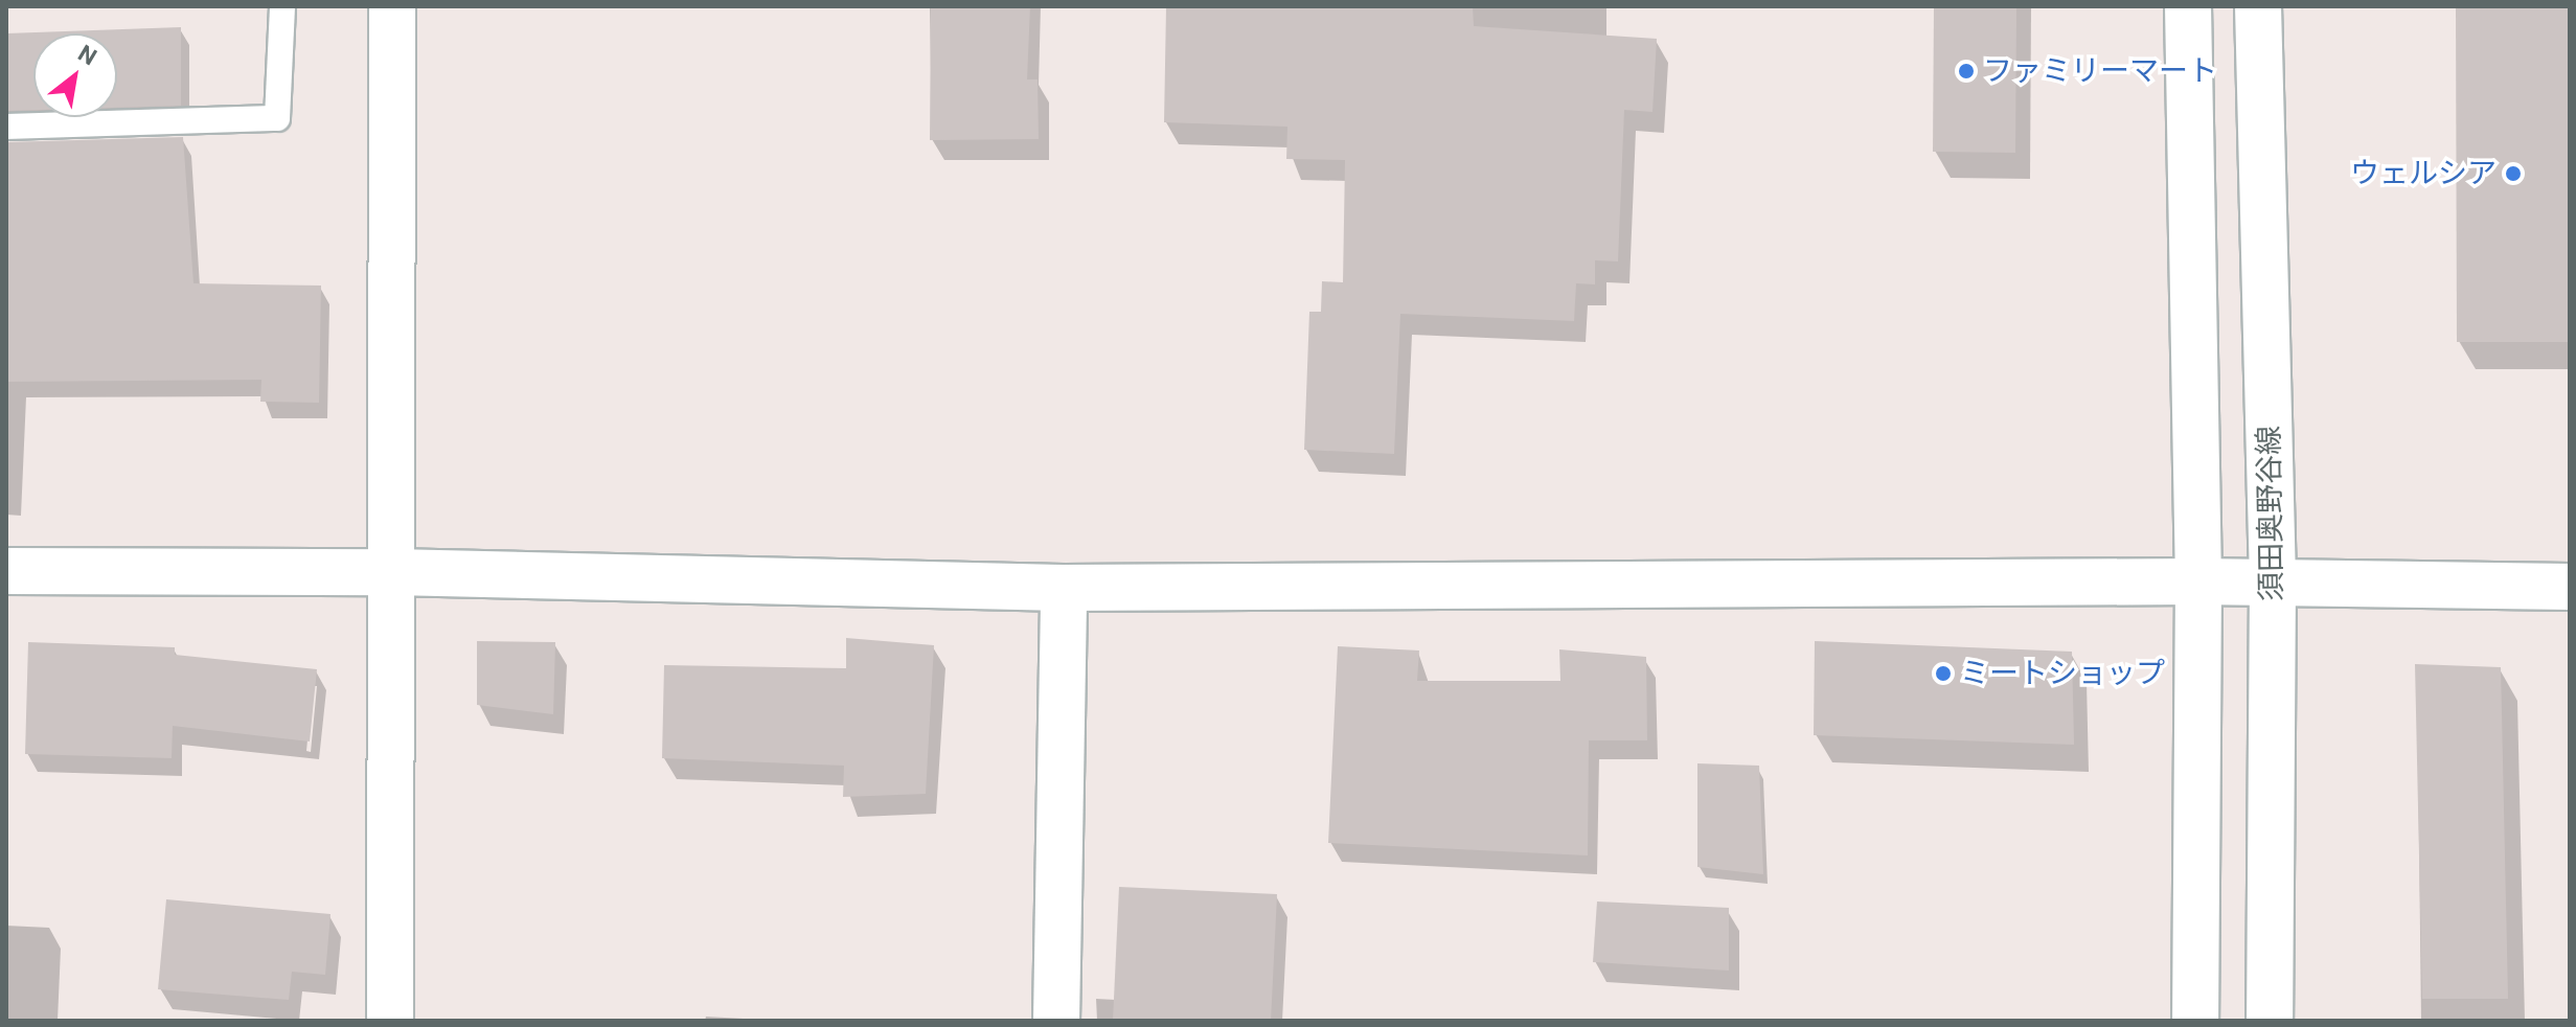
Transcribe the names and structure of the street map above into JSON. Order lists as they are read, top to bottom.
{
  "streets": {
    "street": ["須田奥野谷線"]
  },
  "places": ["ファミリーマート", "ウェルシア", "ミートショップ"],
  "north": "top right"
}
